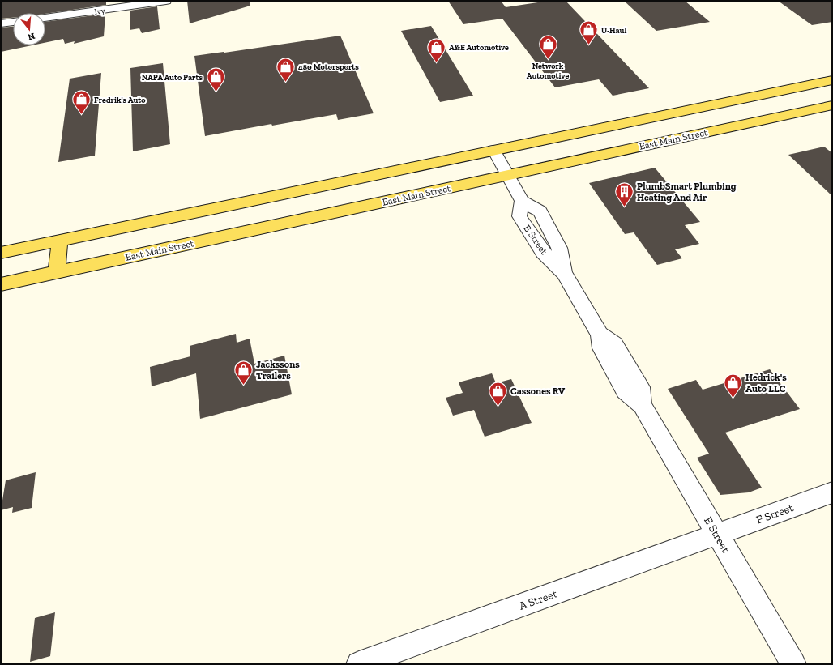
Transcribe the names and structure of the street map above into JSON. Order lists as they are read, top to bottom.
{
  "streets": {
    "main road": ["East Main Street"],
    "lane": [
      "Ivy",
      "E Street",
      "F Street",
      "A Street"
    ]
  },
  "crossings": [
    ["East Main Street", "E Street"],
    ["E Street", "F Street"],
    ["E Street", "A Street"],
    ["F Street", "A Street"]
  ],
  "places": {
    "shop": [
      "U-Haul",
      "Network Automotive",
      "A&E Automotive",
      "480 Motorsports",
      "NAPA Auto Parts",
      "Fredrik's Auto",
      "Jackssons Trailers",
      "Hedrick's Auto LLC",
      "Cassones RV"
    ],
    "building": ["PlumbSmart Plumbing Heating And Air"]
  },
  "north": "bottom"
}
